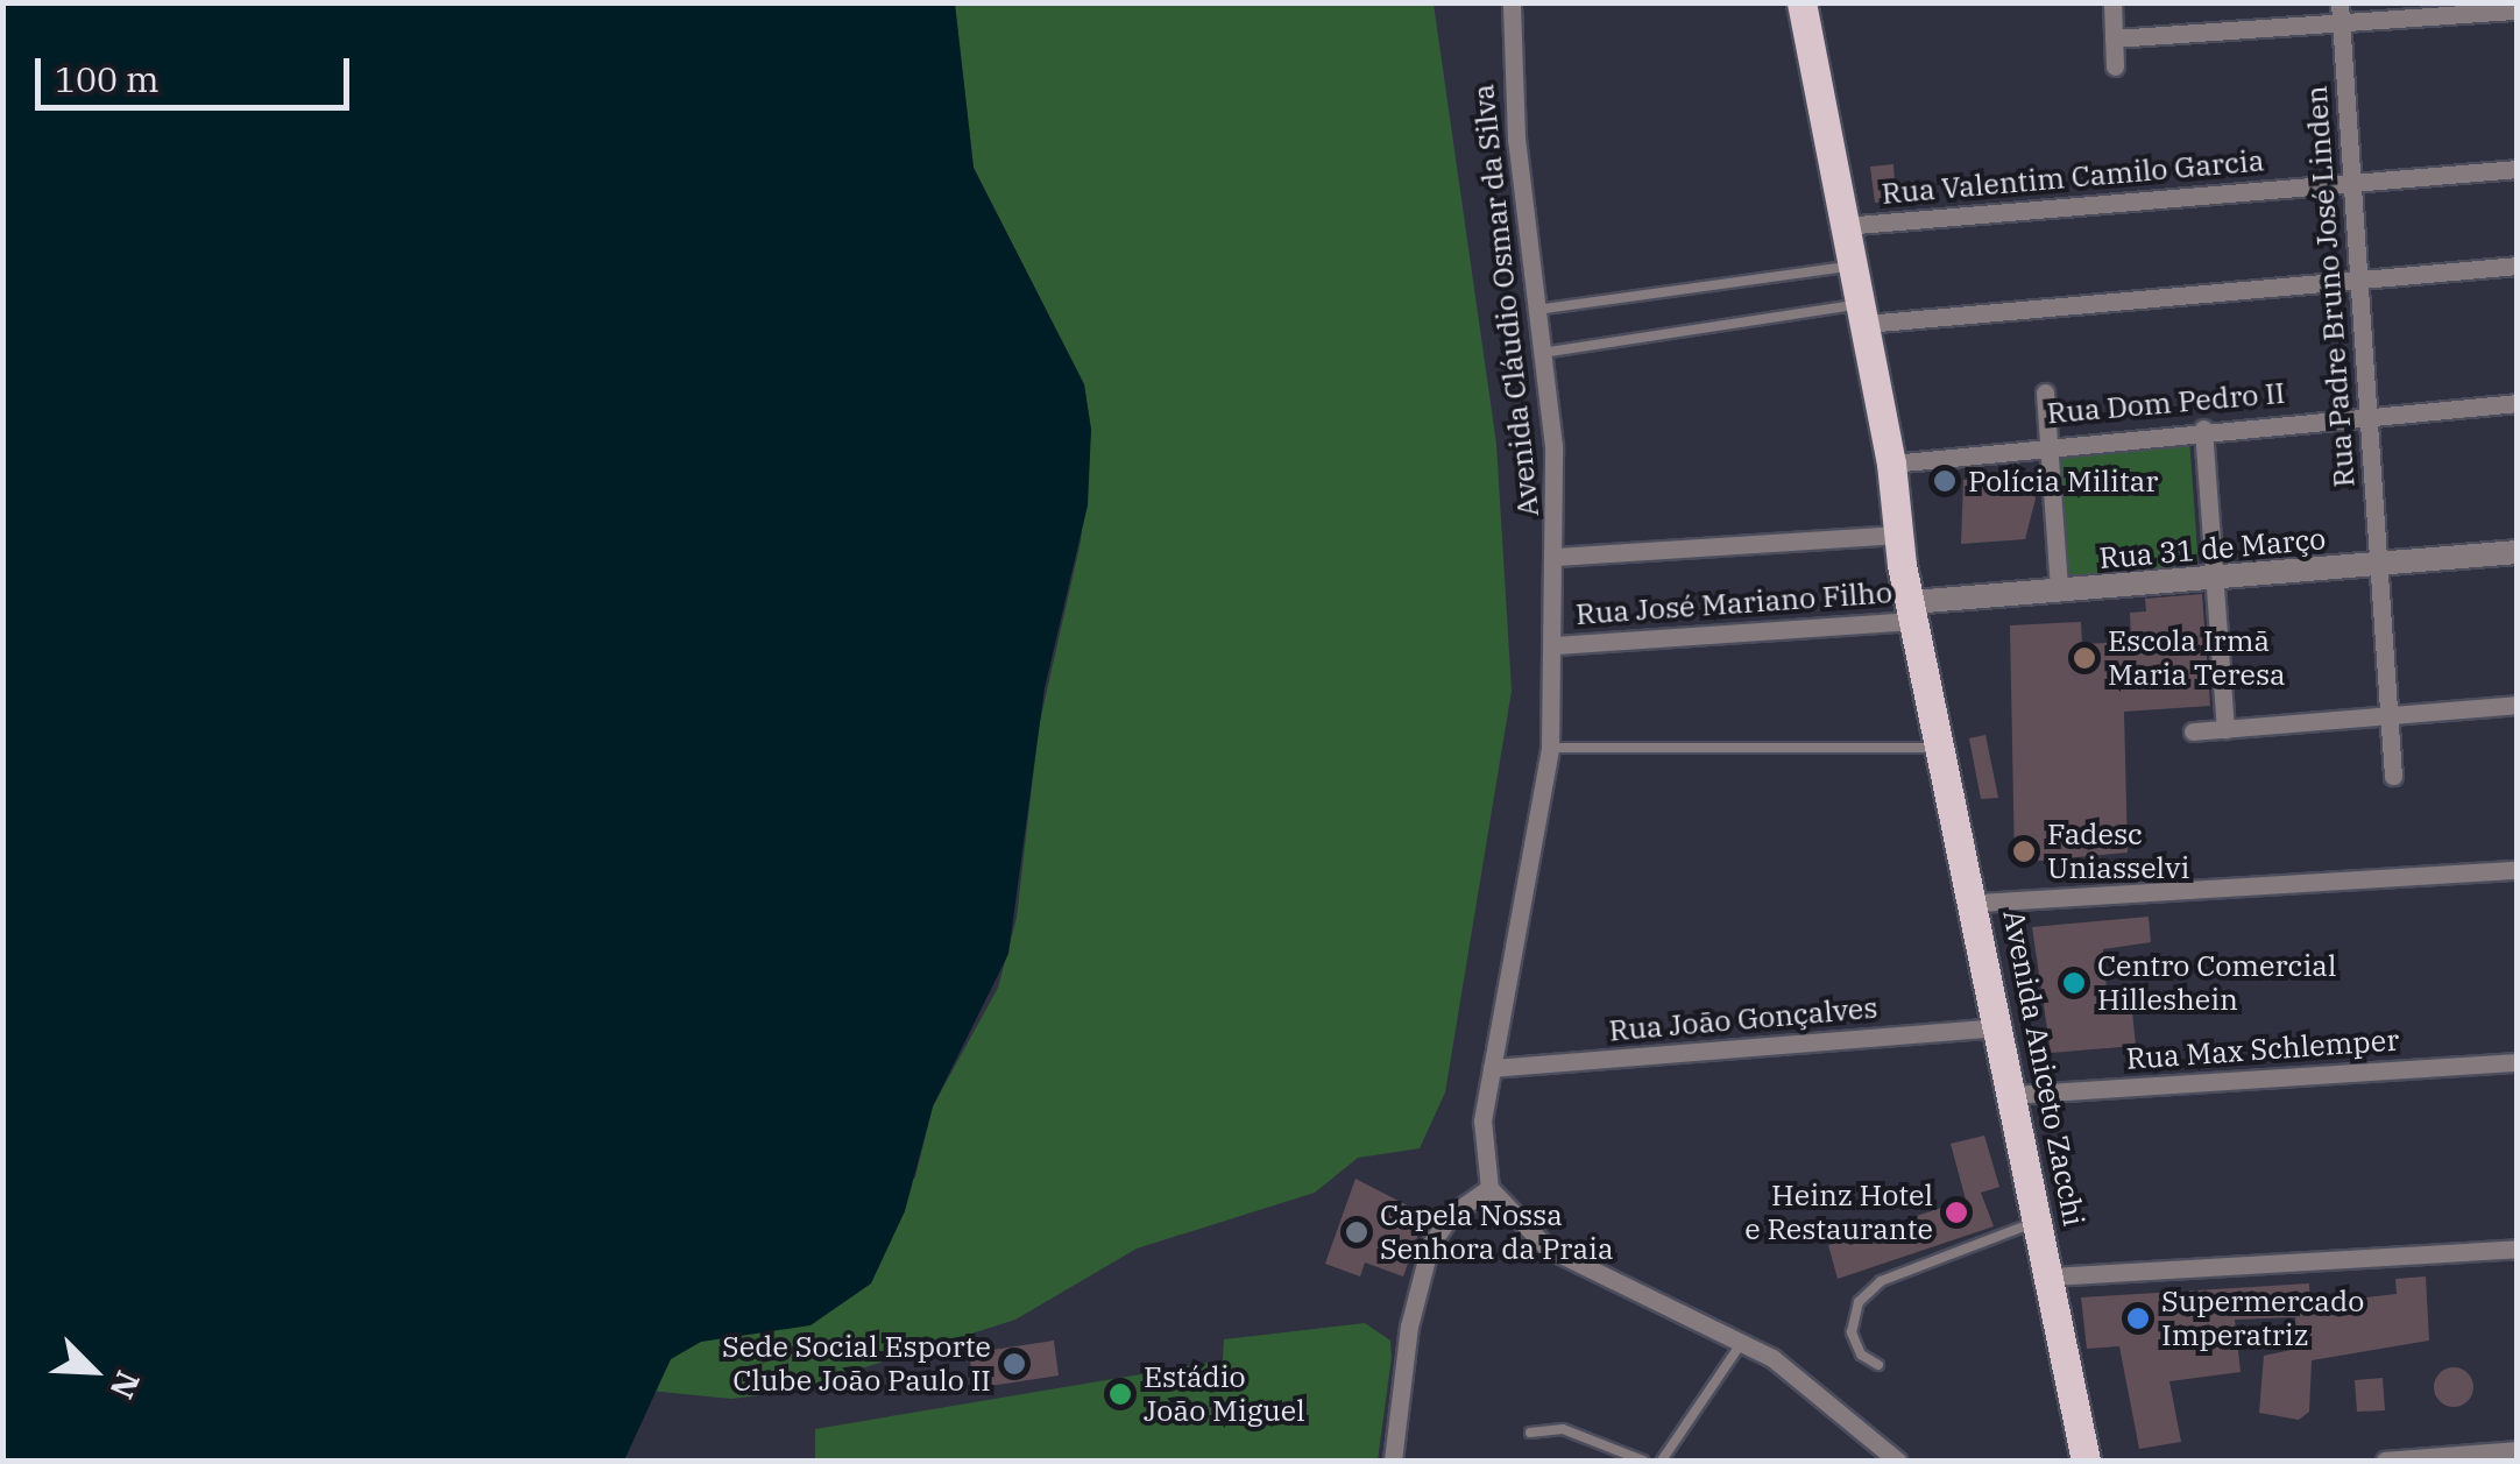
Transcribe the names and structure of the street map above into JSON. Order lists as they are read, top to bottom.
{
  "streets": {
    "main road": ["Avenida Aniceto Zacchi"],
    "street": [
      "Rua Valentim Camilo Garcia",
      "Rua Padre Bruno José Linden",
      "Avenida Cláudio Osmar da Silva",
      "Rua Dom Pedro II",
      "Rua 31 de Março",
      "Rua José Mariano Filho",
      "Rua João Gonçalves",
      "Rua Max Schlemper"
    ]
  },
  "crossings": [
    ["Rua Valentim Camilo Garcia", "Rua Padre Bruno José Linden"],
    ["Rua Valentim Camilo Garcia", "Avenida Aniceto Zacchi"],
    ["Rua Padre Bruno José Linden", "Rua Dom Pedro II"],
    ["Rua Padre Bruno José Linden", "Rua 31 de Março"],
    ["Avenida Cláudio Osmar da Silva", "Rua José Mariano Filho"],
    ["Avenida Cláudio Osmar da Silva", "Rua João Gonçalves"],
    ["Rua Dom Pedro II", "Avenida Aniceto Zacchi"],
    ["Rua 31 de Março", "Rua José Mariano Filho"],
    ["Rua 31 de Março", "Avenida Aniceto Zacchi"],
    ["Rua José Mariano Filho", "Avenida Aniceto Zacchi"],
    ["Rua João Gonçalves", "Avenida Aniceto Zacchi"],
    ["Rua Max Schlemper", "Avenida Aniceto Zacchi"]
  ],
  "places": [
    "Polícia Militar",
    "Escola Irmã Maria Teresa",
    "Fadesc Uniasselvi",
    "Centro Comercial Hilleshein",
    "Heinz Hotel e Restaurante",
    "Capela Nossa Senhora da Praia",
    "Supermercado Imperatriz",
    "Sede Social Esporte Clube João Paulo II",
    "Estádio João Miguel"
  ],
  "scale_bar": "100 m",
  "north": "bottom right"
}
